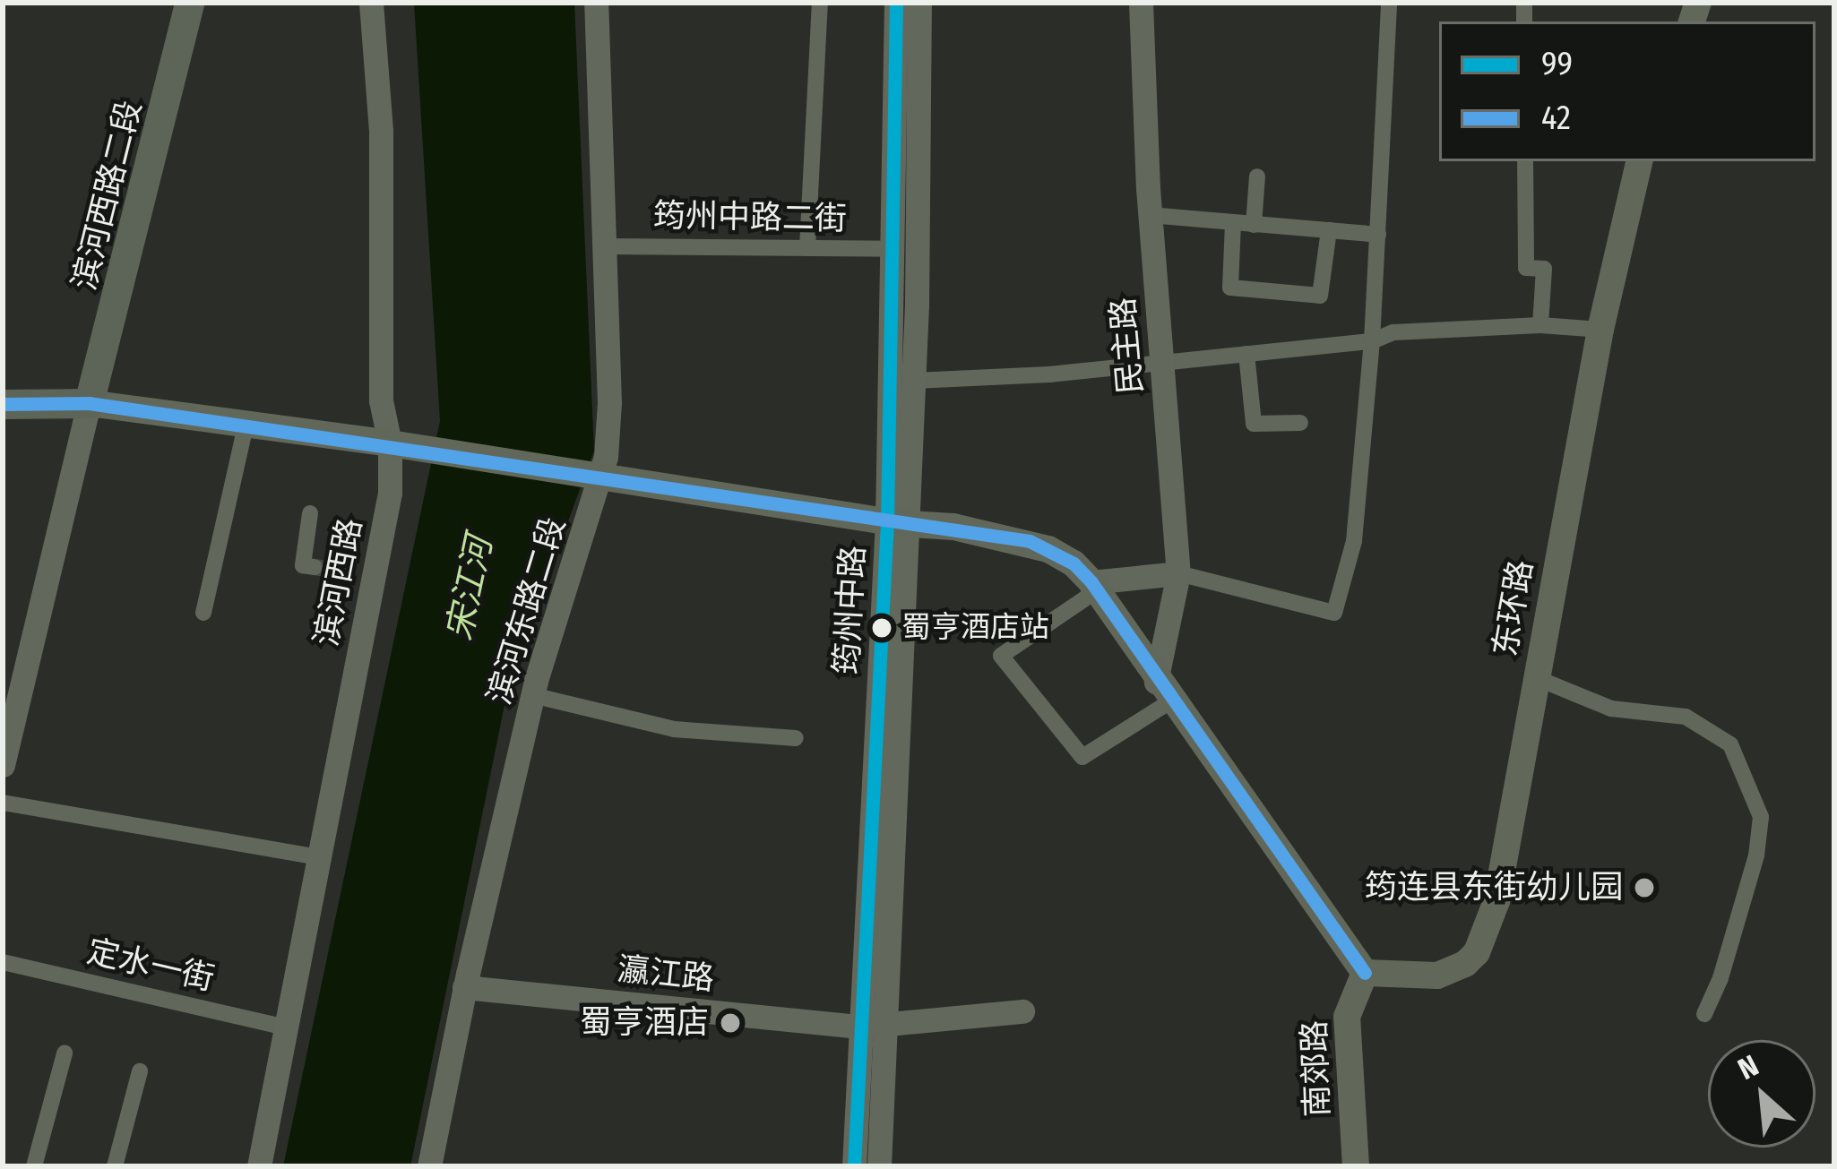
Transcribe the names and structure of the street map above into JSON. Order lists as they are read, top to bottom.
{
  "streets": {
    "highway": ["滨河西路二段"],
    "main road": ["东环路", "南郊路"],
    "street": [
      "筠州中路二街",
      "民主路",
      "滨河西路",
      "筠州中路",
      "滨河东路二段",
      "定水一街",
      "瀛江路"
    ]
  },
  "crossings": [
    ["筠州中路二街", "筠州中路"],
    ["筠州中路二街", "滨河东路二段"],
    ["滨河西路", "定水一街"],
    ["东环路", "南郊路"],
    ["筠州中路", "瀛江路"],
    ["滨河东路二段", "瀛江路"]
  ],
  "water": ["宋江河"],
  "places": ["蜀亨酒店站", "筠连县东街幼儿园", "蜀亨酒店"],
  "lines": ["transit line 99", "transit line 42"],
  "legend": ["99", "42"],
  "north": "top left"
}
